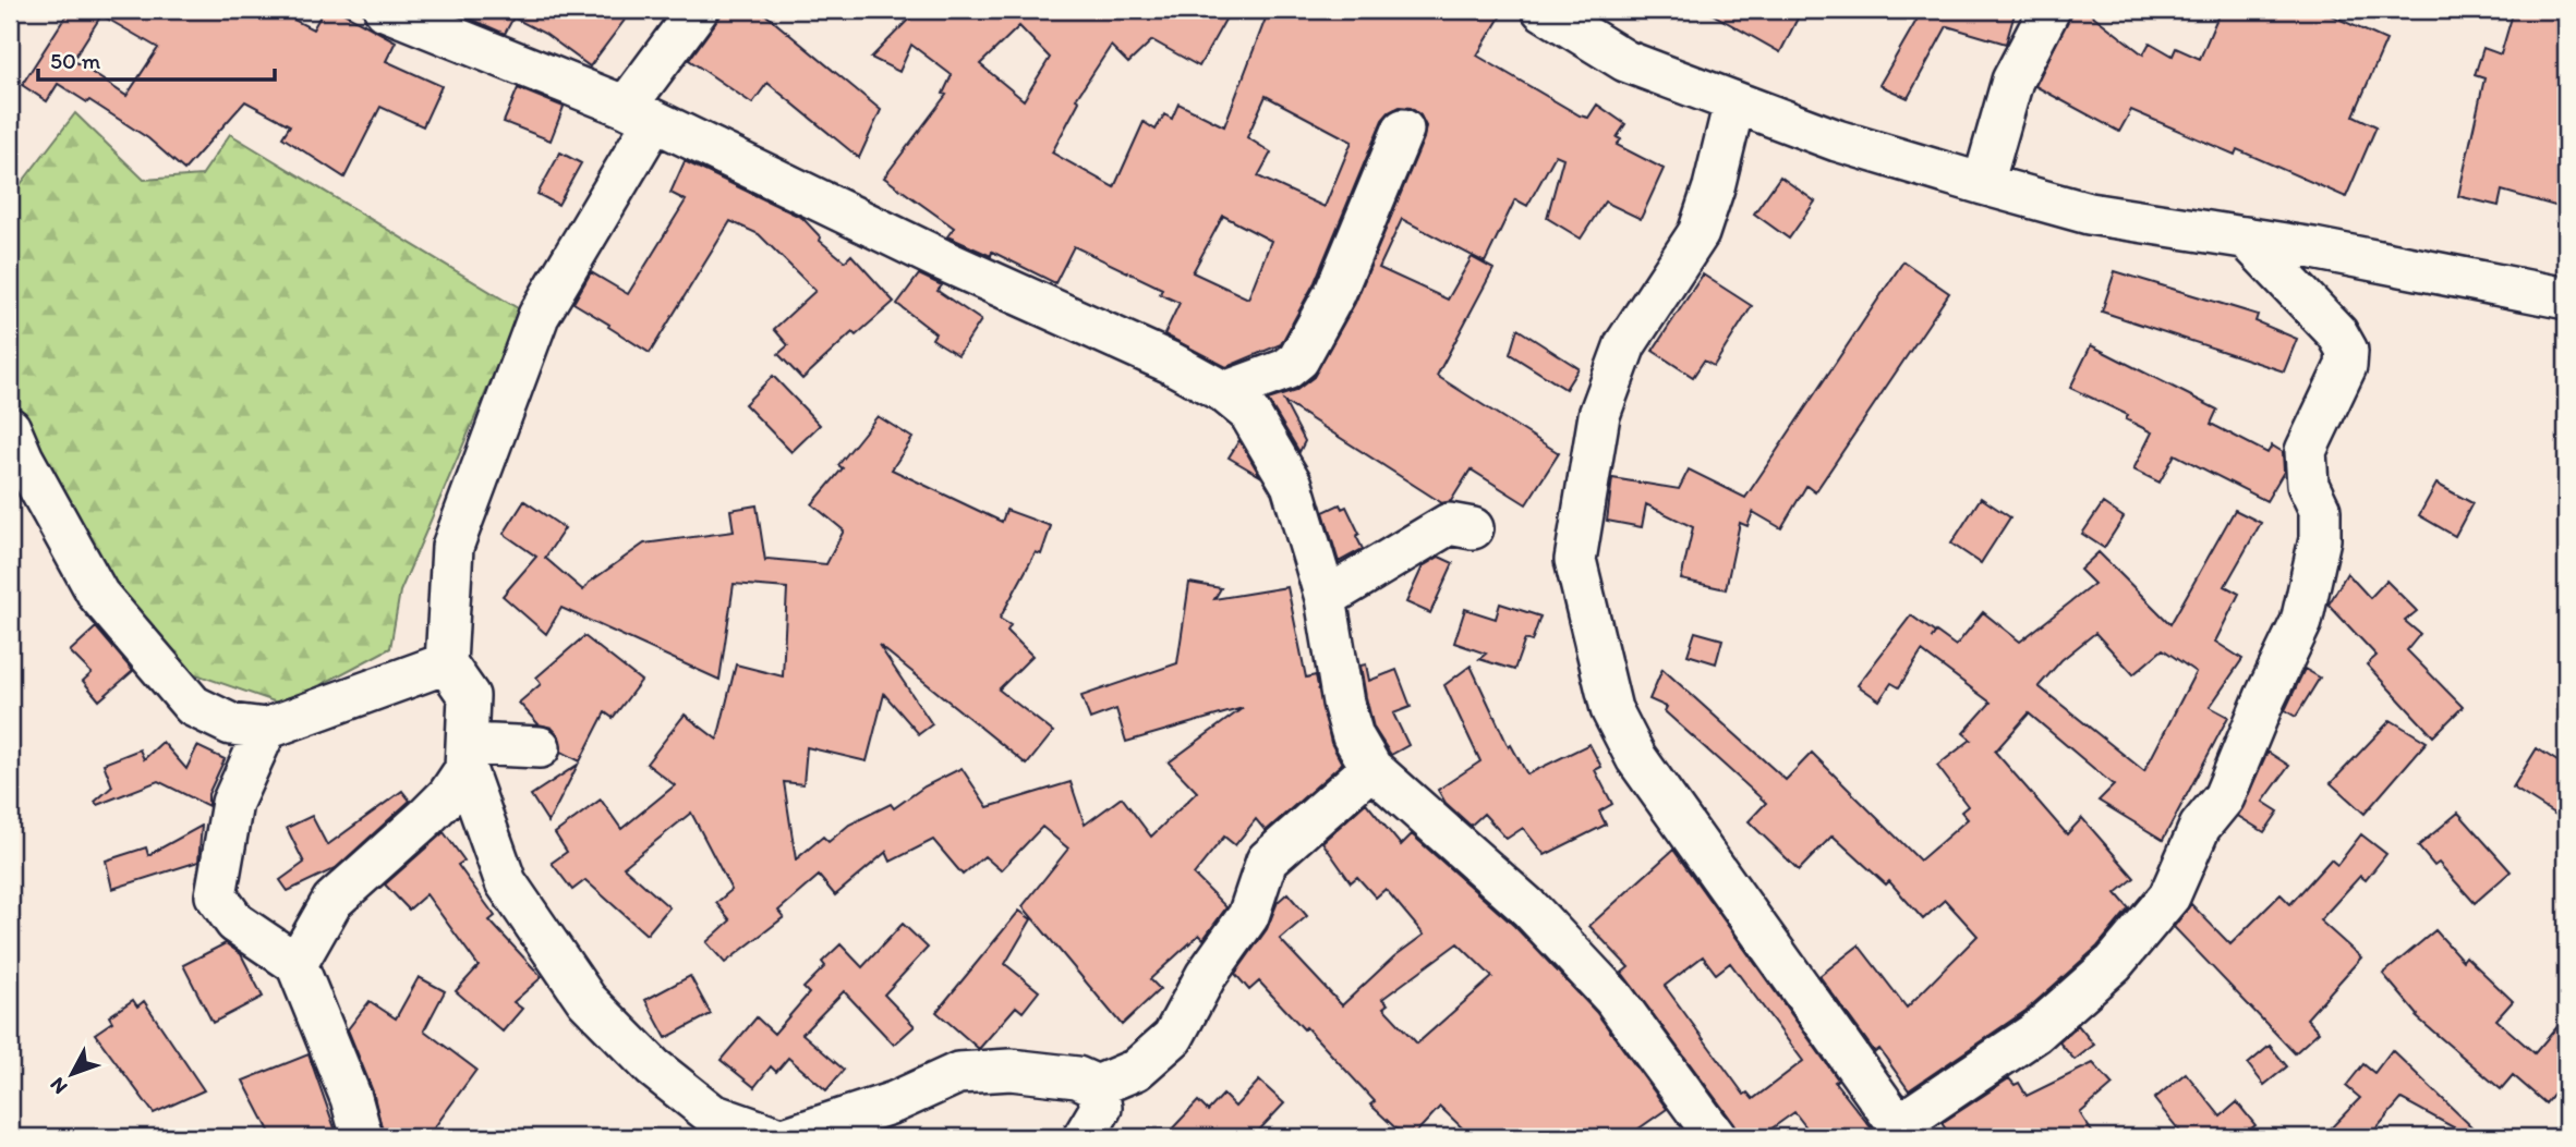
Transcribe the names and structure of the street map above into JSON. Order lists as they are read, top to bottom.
{
  "scale_bar": "50 m",
  "north": "bottom left"
}
